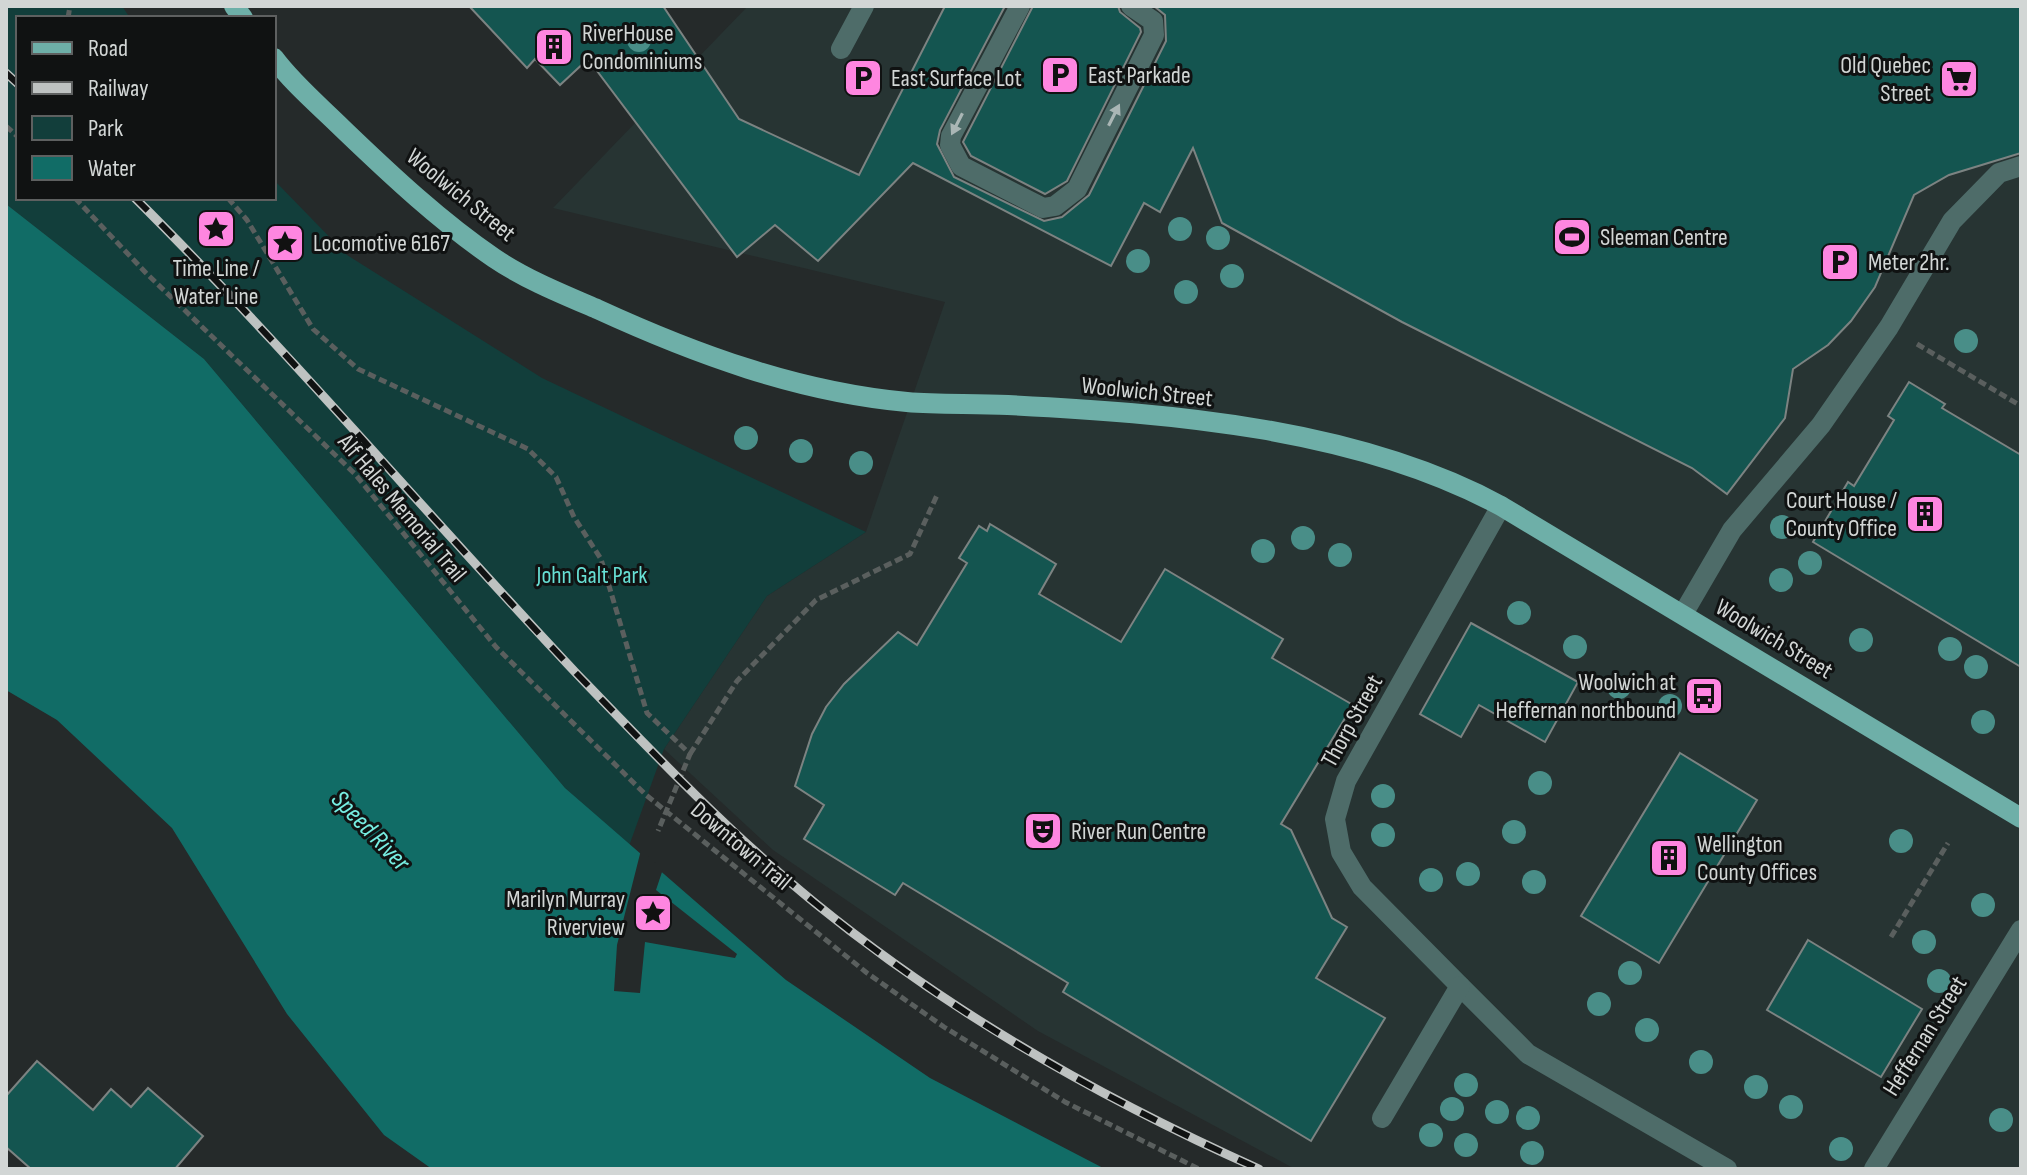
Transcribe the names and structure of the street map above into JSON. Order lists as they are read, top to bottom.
{
  "streets": {
    "main road": ["Woolwich Street"],
    "street": ["Thorp Street", "Heffernan Street"],
    "path": ["Alf Hales Memorial Trail", "Downtown Trail"]
  },
  "crossings": [
    ["Woolwich Street", "Thorp Street"],
    ["Alf Hales Memorial Trail", "Downtown Trail"]
  ],
  "water": ["Speed River"],
  "parks": ["John Galt Park"],
  "places": {
    "building": ["RiverHouse Condominiums", "Court House / County Office", "Wellington County Offices"],
    "parking": ["East Parkade", "East Surface Lot", "Meter 2hr."],
    "supermarket": ["Old Quebec Street"],
    "place": ["Time Line / Water Line", "Locomotive 6167", "Marilyn Murray Riverview"],
    "sports": ["Sleeman Centre"],
    "bus stop": ["Woolwich at Heffernan northbound"],
    "theatre": ["River Run Centre"]
  },
  "legend": [
    "Road",
    "Railway",
    "Park",
    "Water"
  ]
}
